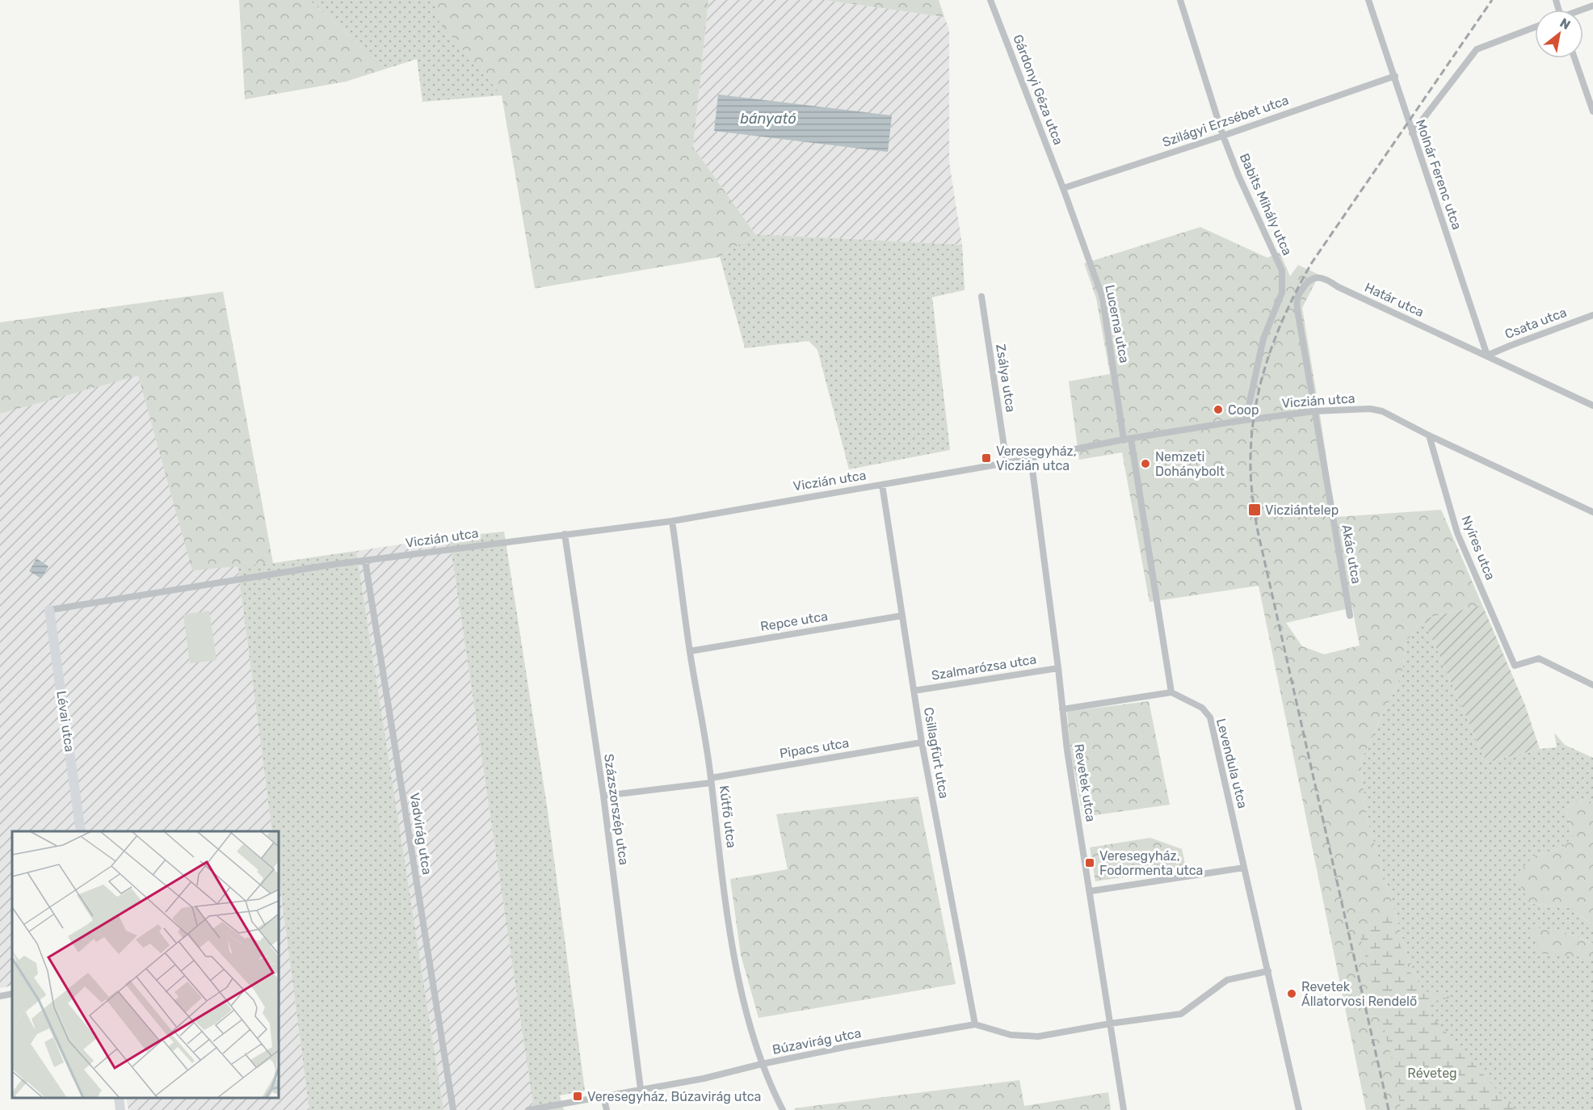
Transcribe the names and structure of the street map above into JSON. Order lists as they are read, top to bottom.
{
  "streets": {
    "street": [
      "Gárdonyi Géza utca",
      "Szilágyi Erzsébet utca",
      "Molnár Ferenc utca",
      "Babits Mihály utca",
      "Határ utca",
      "Csata utca",
      "Lucerna utca",
      "Zsálya utca",
      "Viczián utca",
      "Nyíres utca",
      "Akác utca",
      "Repce utca",
      "Szalmarózsa utca",
      "Lévai utca",
      "Pipacs utca",
      "Csillagfürt utca",
      "Levendula utca",
      "Revetek utca",
      "Százszorszép utca",
      "Kútfő utca",
      "Vadvirág utca",
      "Búzavirág utca"
    ]
  },
  "crossings": [
    ["Gárdonyi Géza utca", "Szilágyi Erzsébet utca"],
    ["Gárdonyi Géza utca", "Lucerna utca"],
    ["Szilágyi Erzsébet utca", "Molnár Ferenc utca"],
    ["Szilágyi Erzsébet utca", "Babits Mihály utca"],
    ["Szilágyi Erzsébet utca", "Lucerna utca"],
    ["Molnár Ferenc utca", "Határ utca"],
    ["Molnár Ferenc utca", "Csata utca"],
    ["Babits Mihály utca", "Viczián utca"],
    ["Határ utca", "Csata utca"],
    ["Határ utca", "Viczián utca"],
    ["Határ utca", "Akác utca"],
    ["Lucerna utca", "Viczián utca"],
    ["Zsálya utca", "Viczián utca"],
    ["Viczián utca", "Nyíres utca"],
    ["Viczián utca", "Akác utca"],
    ["Viczián utca", "Lévai utca"],
    ["Viczián utca", "Csillagfürt utca"],
    ["Viczián utca", "Revetek utca"],
    ["Viczián utca", "Százszorszép utca"],
    ["Viczián utca", "Kútfő utca"],
    ["Viczián utca", "Vadvirág utca"],
    ["Repce utca", "Csillagfürt utca"],
    ["Repce utca", "Kútfő utca"],
    ["Szalmarózsa utca", "Csillagfürt utca"],
    ["Szalmarózsa utca", "Revetek utca"],
    ["Pipacs utca", "Csillagfürt utca"],
    ["Pipacs utca", "Százszorszép utca"],
    ["Pipacs utca", "Kútfő utca"],
    ["Csillagfürt utca", "Búzavirág utca"],
    ["Levendula utca", "Búzavirág utca"],
    ["Revetek utca", "Búzavirág utca"],
    ["Százszorszép utca", "Búzavirág utca"],
    ["Kútfő utca", "Búzavirág utca"]
  ],
  "water": ["bányató"],
  "parks": ["Réveteg"],
  "places": {
    "other": ["Coop", "Nemzeti Dohánybolt", "Revetek Állatorvosi Rendelő"],
    "transit": [
      "Veresegyház, Viczián utca",
      "Vicziántelep",
      "Veresegyház, Fodormenta utca",
      "Veresegyház, Búzavirág utca"
    ]
  },
  "north": "top right"
}
